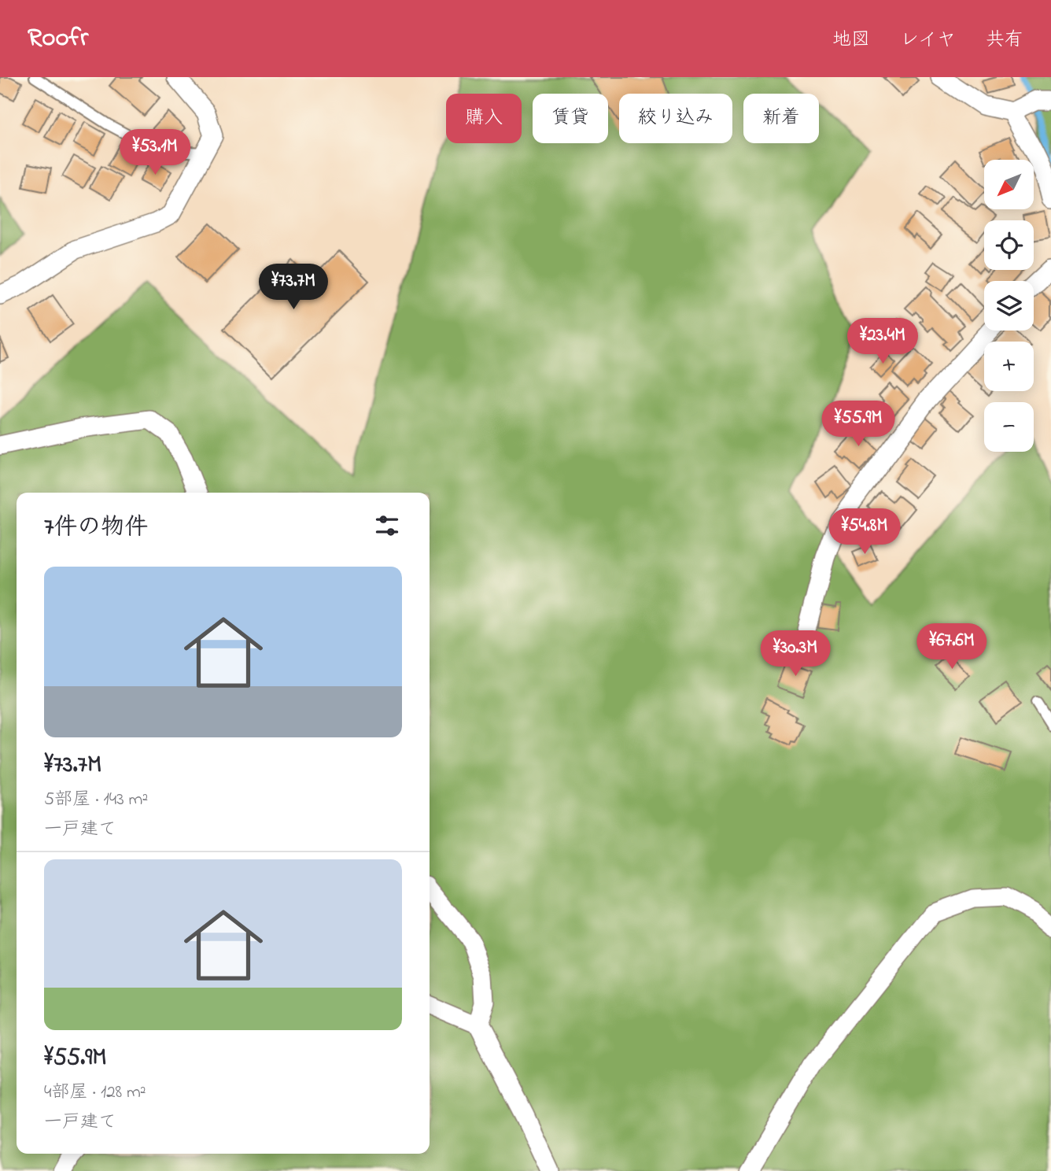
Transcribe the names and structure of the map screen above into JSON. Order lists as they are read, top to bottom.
{
  "north": "bottom left",
  "page": {
    "header": "Roofr",
    "nav": ["地図", "レイヤ", "共有"],
    "chip": [
      "購入",
      "賃貸",
      "絞り込み",
      "新着"
    ],
    "price": [
      "¥53.1M",
      "¥73.7M",
      "¥23.4M",
      "¥55.9M",
      "¥54.8M",
      "¥67.6M",
      "¥30.3M"
    ],
    "map_buttons": ["+", "−"],
    "heading": "7件の物件",
    "list": [
      {
        "name": "¥73.7M",
        "note": "5部屋 · 143 m² · 一戸建て"
      },
      {
        "name": "¥55.9M",
        "note": "4部屋 · 128 m² · 一戸建て"
      }
    ]
  }
}
